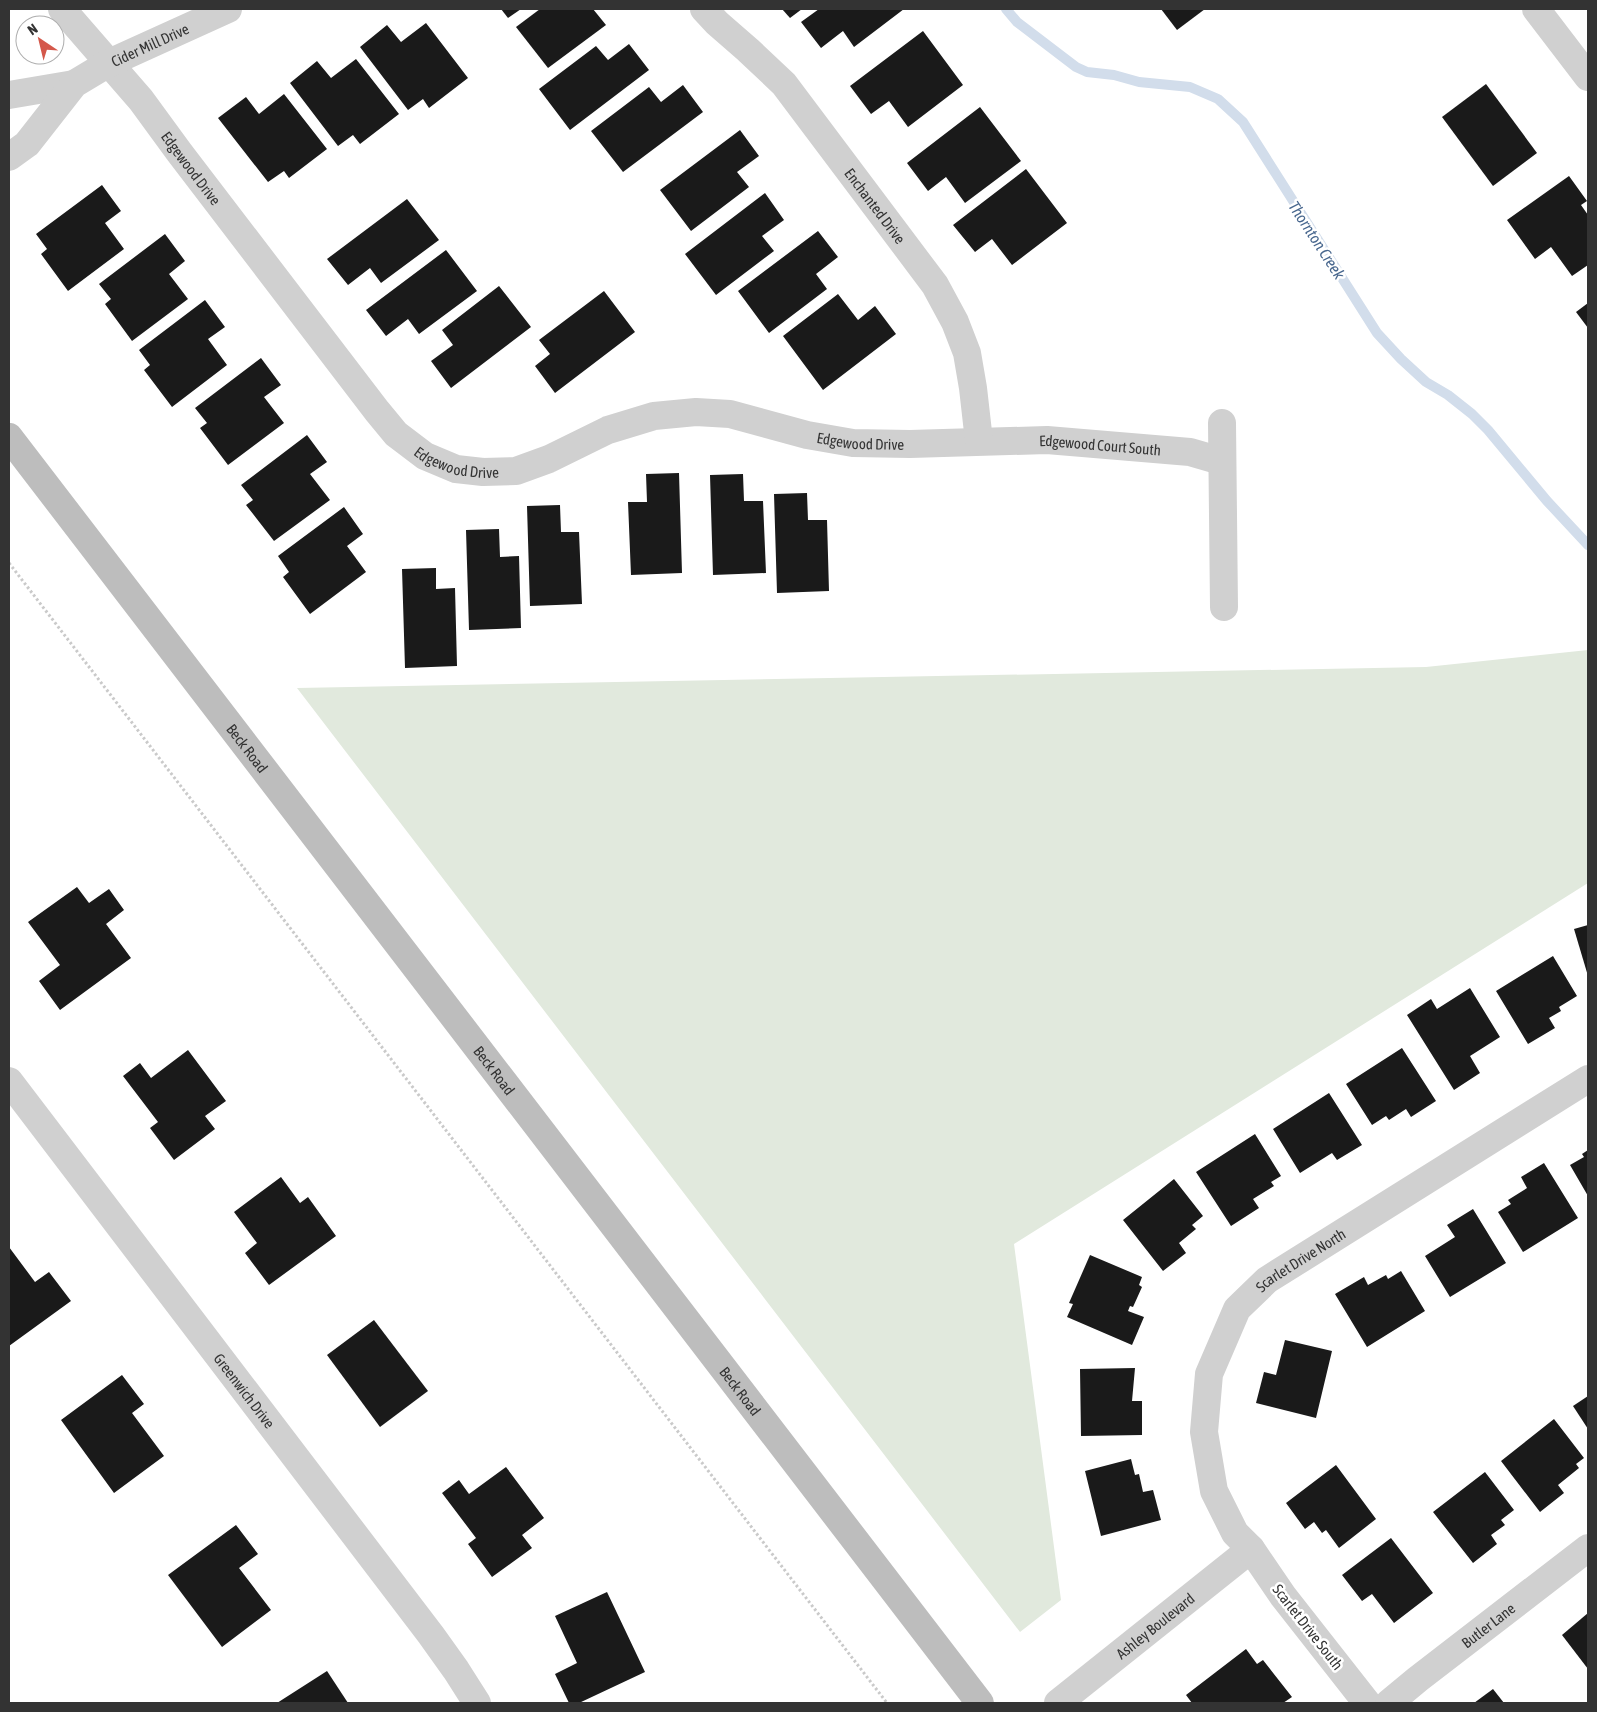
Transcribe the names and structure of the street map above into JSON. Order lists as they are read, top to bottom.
{
  "streets": {
    "main road": ["Beck Road"],
    "street": [
      "Cider Mill Drive",
      "Edgewood Drive",
      "Enchanted Drive",
      "Edgewood Court South",
      "Scarlet Drive North",
      "Greenwich Drive",
      "Butler Lane",
      "Ashley Boulevard",
      "Scarlet Drive South"
    ]
  },
  "crossings": [
    ["Cider Mill Drive", "Edgewood Drive"],
    ["Edgewood Drive", "Enchanted Drive"],
    ["Edgewood Drive", "Edgewood Court South"],
    ["Enchanted Drive", "Edgewood Court South"],
    ["Scarlet Drive North", "Ashley Boulevard"],
    ["Scarlet Drive North", "Scarlet Drive South"],
    ["Ashley Boulevard", "Scarlet Drive South"]
  ],
  "water": ["Thornton Creek"],
  "north": "top left"
}
